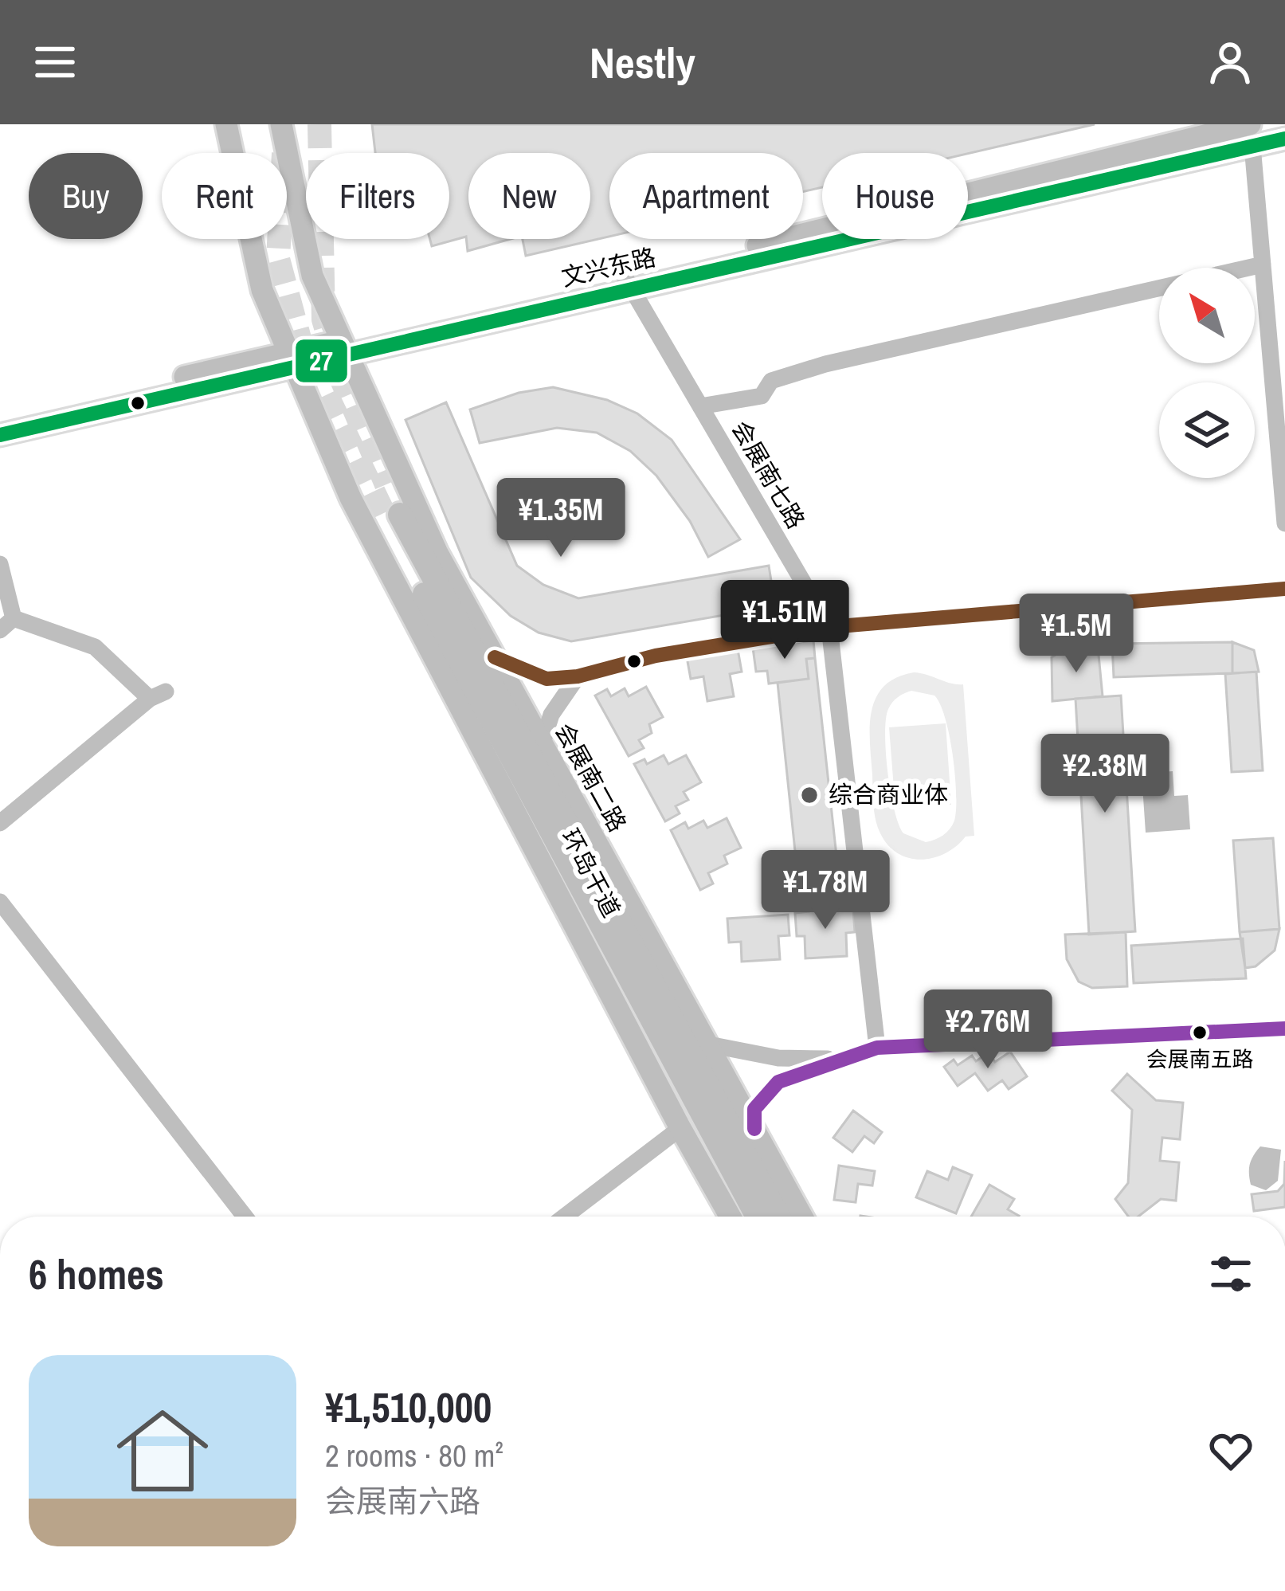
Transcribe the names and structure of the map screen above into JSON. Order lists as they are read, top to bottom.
{
  "streets": {
    "highway": ["环岛干道"],
    "main road": ["文兴东路", "会展南二路"],
    "street": ["会展南七路"]
  },
  "crossings": [
    ["文兴东路", "会展南七路"],
    ["文兴东路", "会展南二路"]
  ],
  "places": ["综合商业体", "会展南五路"],
  "lines": ["transit line 27"],
  "north": "top left",
  "page": {
    "header": "Nestly",
    "chip": [
      "Buy",
      "Rent",
      "Filters",
      "New",
      "Apartment",
      "House"
    ],
    "price": [
      "¥1.35M",
      "¥1.51M",
      "¥1.5M",
      "¥2.38M",
      "¥1.78M",
      "¥2.76M"
    ],
    "heading": "6 homes",
    "list": [
      {
        "name": "¥1,510,000",
        "note": "2 rooms · 80 m² · 会展南六路"
      }
    ]
  }
}
